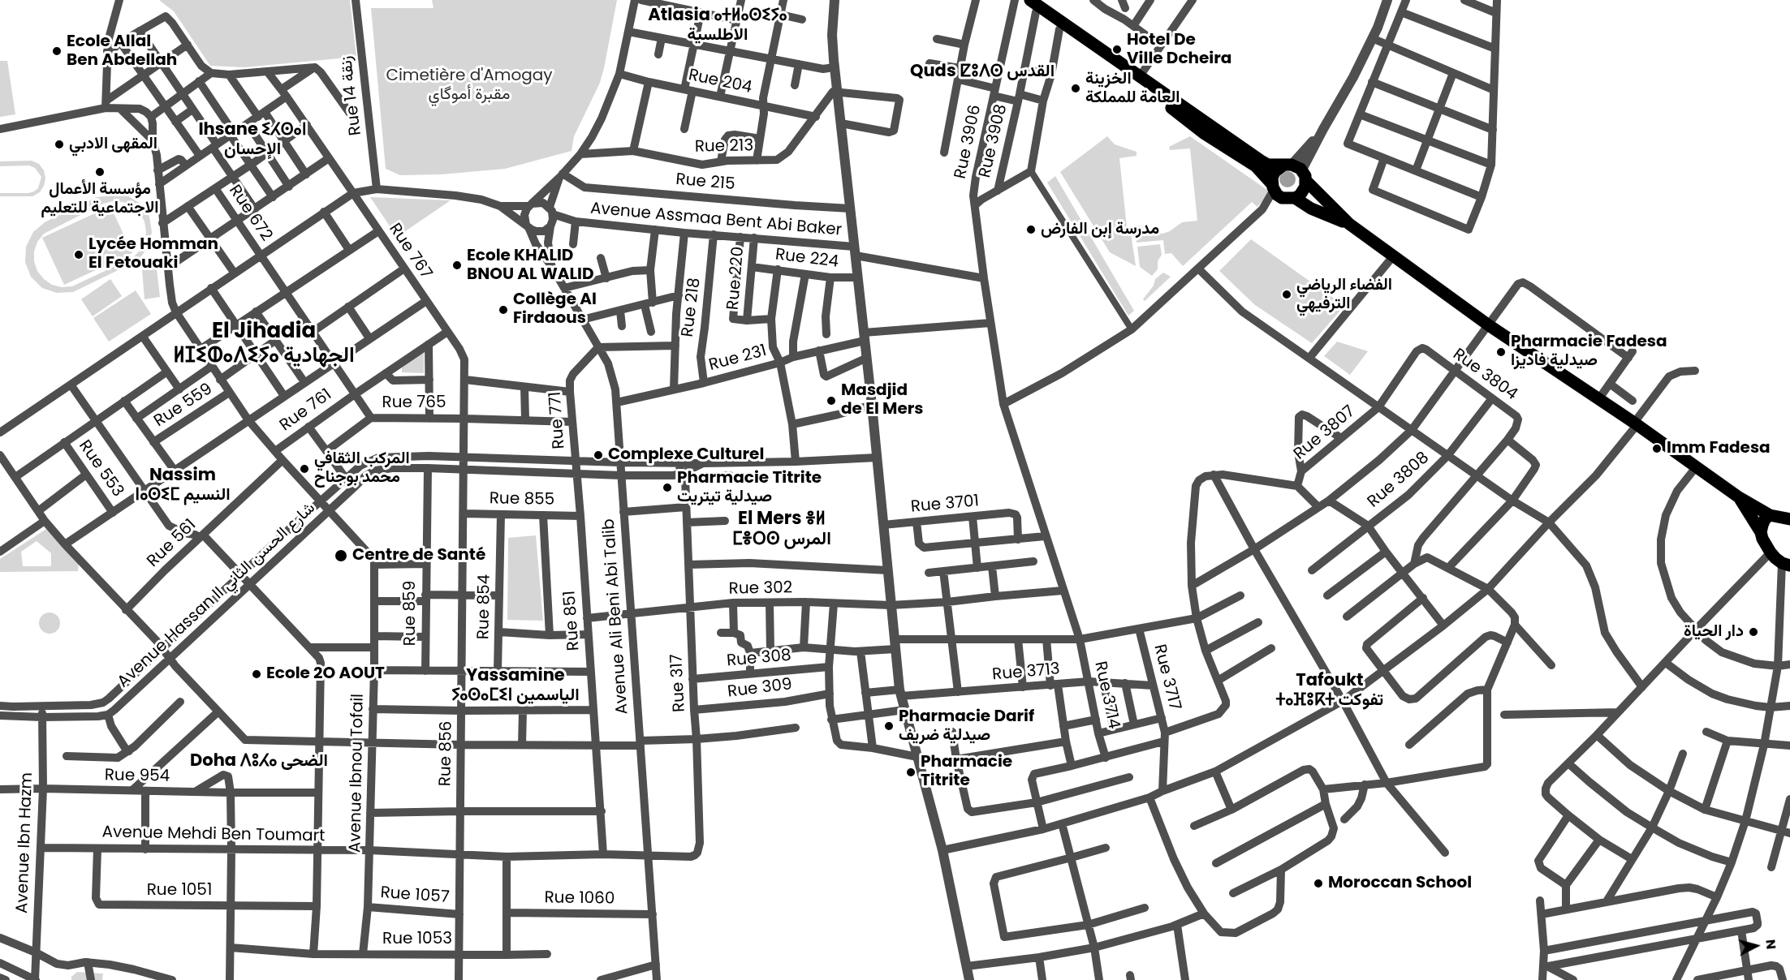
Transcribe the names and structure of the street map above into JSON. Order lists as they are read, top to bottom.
{
  "streets": {
    "street": [
      "Rue 204",
      "Rue 14 زنقة",
      "Rue 3908",
      "Rue 3906",
      "Rue 213",
      "Rue 215",
      "Rue 672",
      "Avenue Assmaa Bent Abi Baker",
      "Rue 767",
      "Rue 224",
      "Rue 220",
      "Rue 218",
      "Rue 231",
      "Rue 3804",
      "Rue 765",
      "Rue 559",
      "Rue 761",
      "Rue 771",
      "Rue 3807",
      "Rue 553",
      "Rue 3808",
      "Rue 855",
      "Rue 3701",
      "Rue 561",
      "Rue 302",
      "Avenue Hassan II شارع الحسن الثاني",
      "Rue 854",
      "Rue 859",
      "Avenue Ali Beni Abi Talib",
      "Rue 851",
      "Rue 308",
      "Rue 3713",
      "Rue 3717",
      "Rue 317",
      "Rue 309",
      "Rue 3714",
      "Rue 856",
      "Avenue Ibnou Tofail",
      "Rue 954",
      "Avenue Mehdi Ben Toumart",
      "Avenue Ibn Hazm",
      "Rue 1051",
      "Rue 1057",
      "Rue 1060",
      "Rue 1053"
    ]
  },
  "crossings": [
    ["Rue 204", "Rue 213"],
    ["Rue 3906", "Avenue Assmaa Bent Abi Baker"],
    ["Rue 3906", "Rue 231"],
    ["Rue 3906", "Rue 3714"],
    ["Rue 672", "Rue 765"],
    ["Avenue Assmaa Bent Abi Baker", "Rue 220"],
    ["Avenue Assmaa Bent Abi Baker", "Rue 218"],
    ["Avenue Assmaa Bent Abi Baker", "Avenue Ali Beni Abi Talib"],
    ["Rue 767", "Rue 765"],
    ["Rue 767", "Rue 761"],
    ["Rue 767", "Avenue Hassan II شارع الحسن الثاني"],
    ["Rue 767", "Rue 856"],
    ["Rue 224", "Rue 220"],
    ["Rue 218", "Rue 231"],
    ["Rue 231", "Avenue Ali Beni Abi Talib"],
    ["Rue 3804", "Rue 3807"],
    ["Rue 3804", "Rue 3808"],
    ["Rue 765", "Rue 761"],
    ["Rue 765", "Rue 771"],
    ["Rue 771", "Avenue Hassan II شارع الحسن الثاني"],
    ["Rue 771", "Avenue Ali Beni Abi Talib"],
    ["Rue 771", "Rue 851"],
    ["Rue 855", "Rue 854"],
    ["Rue 855", "Rue 851"],
    ["Rue 855", "Rue 856"],
    ["Rue 302", "Avenue Ali Beni Abi Talib"],
    ["Rue 302", "Rue 851"],
    ["Rue 302", "Rue 317"],
    ["Rue 302", "Rue 3714"],
    ["Avenue Hassan II شارع الحسن الثاني", "Rue 859"],
    ["Avenue Hassan II شارع الحسن الثاني", "Avenue Ali Beni Abi Talib"],
    ["Avenue Hassan II شارع الحسن الثاني", "Rue 851"],
    ["Avenue Hassan II شارع الحسن الثاني", "Rue 317"],
    ["Avenue Hassan II شارع الحسن الثاني", "Rue 856"],
    ["Avenue Hassan II شارع الحسن الثاني", "Avenue Ibn Hazm"],
    ["Avenue Ali Beni Abi Talib", "Rue 317"],
    ["Avenue Ali Beni Abi Talib", "Avenue Mehdi Ben Toumart"],
    ["Avenue Ali Beni Abi Talib", "Rue 1060"],
    ["Rue 851", "Avenue Mehdi Ben Toumart"],
    ["Rue 308", "Rue 317"],
    ["Rue 3713", "Rue 3717"],
    ["Rue 3713", "Rue 3714"],
    ["Rue 317", "Rue 309"],
    ["Rue 317", "Avenue Mehdi Ben Toumart"],
    ["Rue 856", "Avenue Mehdi Ben Toumart"],
    ["Rue 856", "Rue 1057"],
    ["Rue 856", "Rue 1053"],
    ["Avenue Ibnou Tofail", "Avenue Mehdi Ben Toumart"],
    ["Avenue Ibnou Tofail", "Rue 1057"],
    ["Avenue Ibnou Tofail", "Rue 1053"],
    ["Rue 954", "Avenue Ibn Hazm"],
    ["Avenue Mehdi Ben Toumart", "Avenue Ibn Hazm"],
    ["Avenue Mehdi Ben Toumart", "Rue 1051"]
  ],
  "districts": [
    "Atlasia ⴰⵜⵍⴰⵙⵉⵢⴰ الاطلسية",
    "Quds ⵇⵓⴷⵙ القدس",
    "Ihsane ⵉⵃⵙⴰⵏ الإحسان",
    "El Jihadia ⵍⵊⵉⵀⴰⴷⵉⵢⴰ الجهادية",
    "Nassim ⵏⴰⵙⵉⵎ النسيم",
    "El Mers ⴻⵍ ⵎⴻⵔⵙ المرس",
    "Yassamine ⵢⴰⵙⴰⵎⵉⵏ الياسمين",
    "Tafoukt ⵜⴰⴼⵓⴽⵜ تفوكت",
    "Doha ⴷⵓⵃⴰ الضحى"
  ],
  "parks": ["Cimetière d'Amogay مقبرة أموگاي"],
  "places": [
    "Hotel De Ville Dcheira",
    "Ecole Allal Ben Abdellah",
    "الخزينة العامة للمملكة",
    "المقهى الادبي",
    "مؤسسة الأعمال الاجتماعية للتعليم",
    "مدرسة إبن الفارض",
    "Lycée Homman El Fetouaki",
    "Ecole KHALID BNOU AL WALID",
    "الفضاء الرياضي الترفيهي",
    "Collège Al Firdaous",
    "Pharmacie Fadesa صيدلية فاديزا",
    "Masdjid de El Mers",
    "Imm Fadesa",
    "Complexe Culturel",
    "المركب الثقافي محمد بوجناح",
    "Pharmacie Titrite صيدلية تيتريت",
    "Centre de Santé",
    "دار الحياة",
    "Ecole 2O AOUT",
    "Pharmacie Darif صيدلية ضريف",
    "Pharmacie Titrite",
    "Moroccan School"
  ],
  "north": "right"
}
